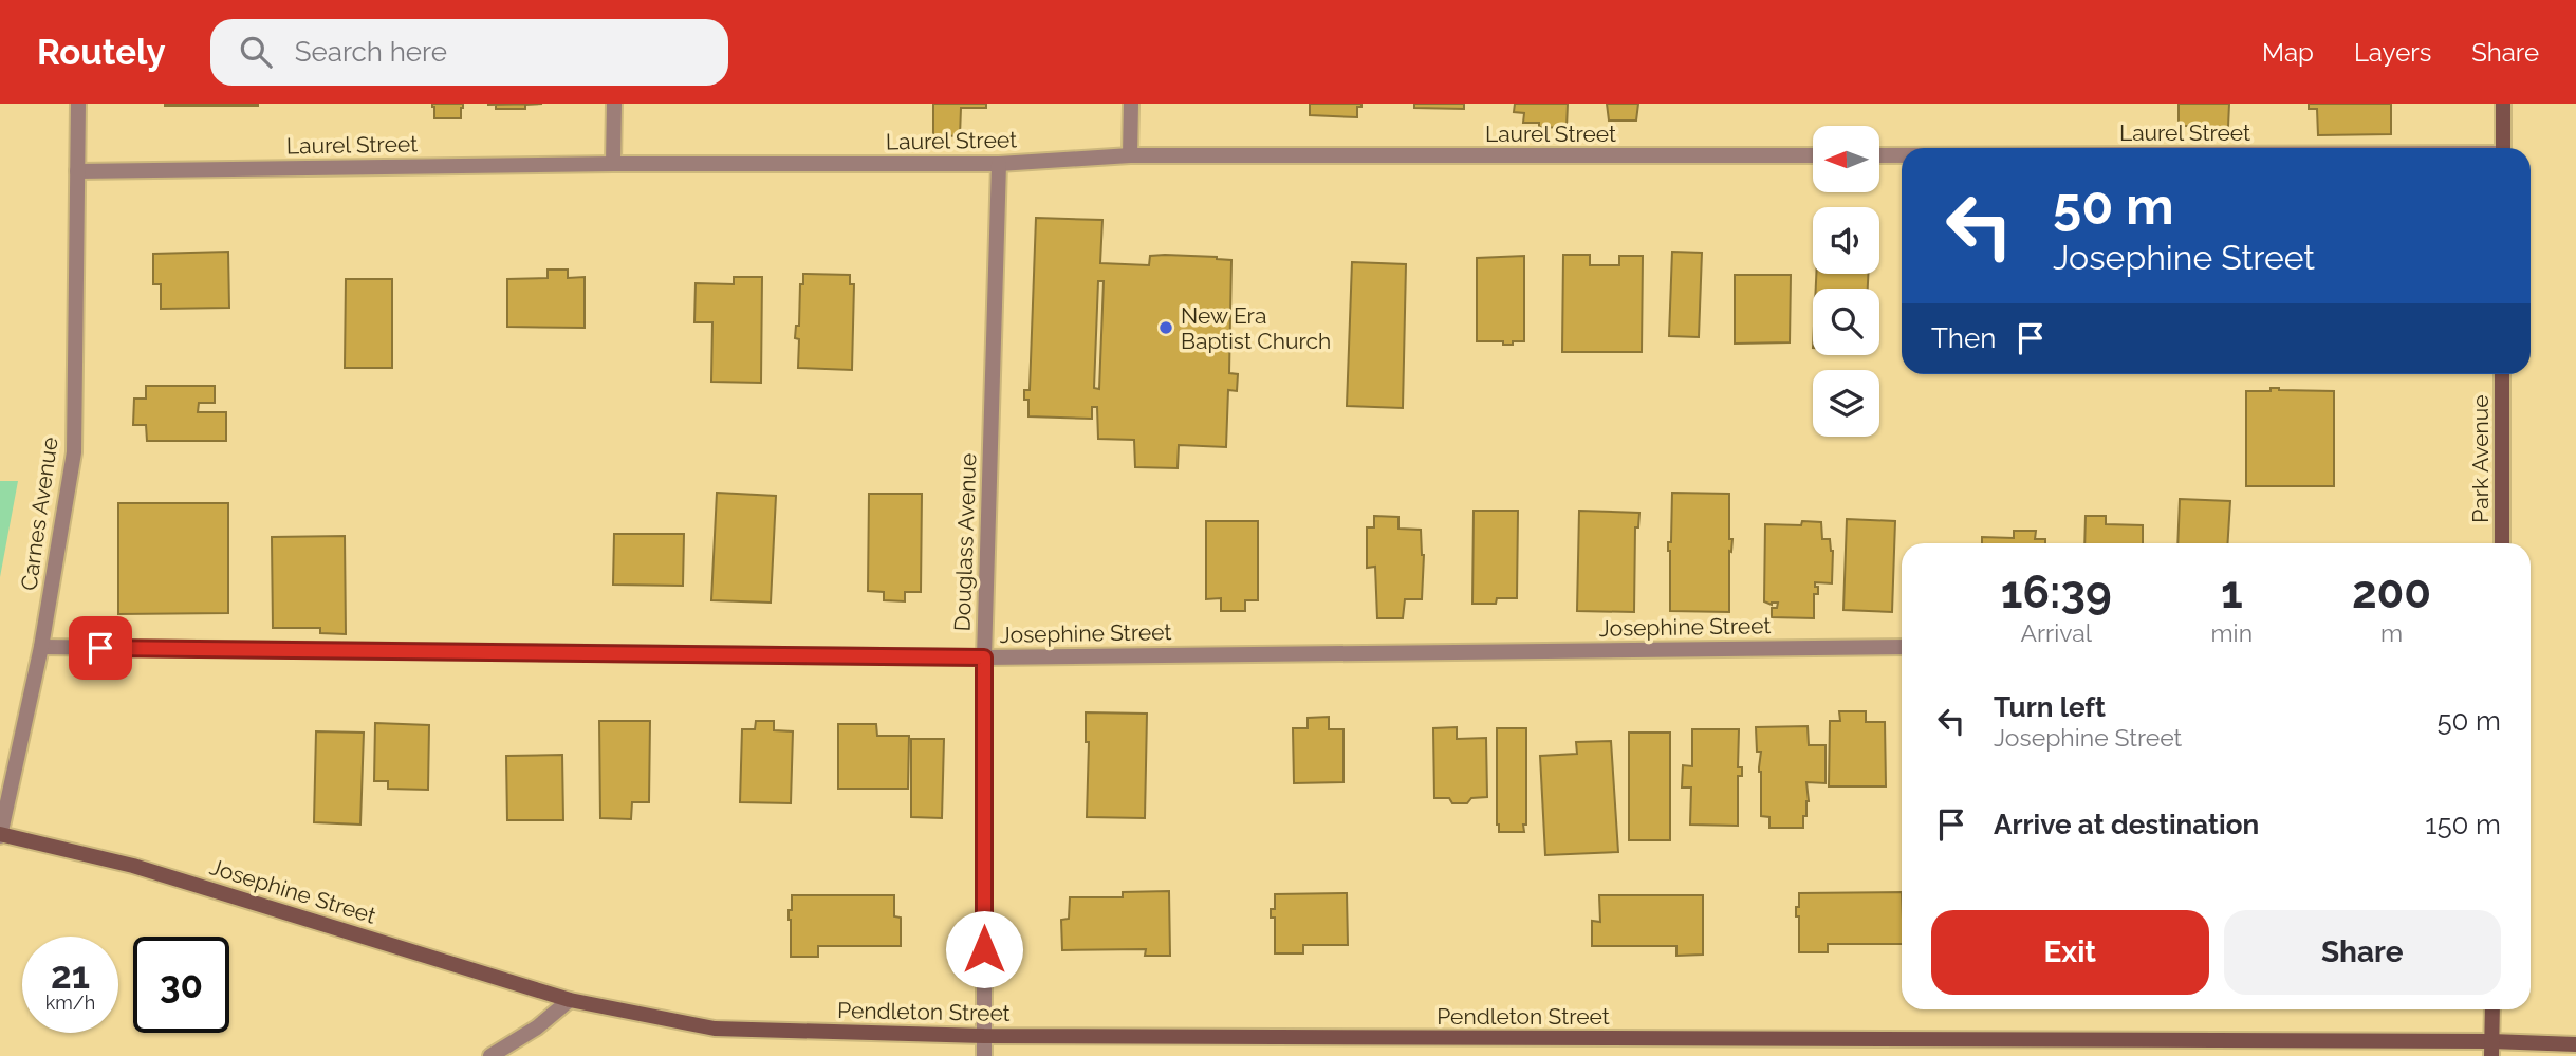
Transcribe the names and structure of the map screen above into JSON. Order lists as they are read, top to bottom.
{
  "streets": {
    "main road": ["Park Avenue", "Josephine Street", "Pendleton Street"],
    "street": ["Laurel Street", "Carnes Avenue", "Douglass Avenue"]
  },
  "crossings": [
    ["Laurel Street", "Carnes Avenue"],
    ["Laurel Street", "Douglass Avenue"],
    ["Carnes Avenue", "Josephine Street"],
    ["Douglass Avenue", "Josephine Street"],
    ["Douglass Avenue", "Pendleton Street"],
    ["Josephine Street", "Pendleton Street"]
  ],
  "places": ["New Era Baptist Church"],
  "north": "left",
  "page": {
    "header": "Routely",
    "search": "Search here",
    "nav": ["Map", "Layers", "Share"],
    "turn": ["50 m", "Josephine Street"],
    "then": "Then",
    "eta": [
      "16:39",
      "Arrival",
      "1",
      "min",
      "200",
      "m"
    ],
    "list": [
      {
        "name": "Turn left",
        "note": "Josephine Street",
        "value": "50 m"
      },
      {
        "name": "Arrive at destination",
        "value": "150 m"
      }
    ],
    "buttons": ["Exit", "Share"],
    "speed": "21 km/h",
    "limit": "30"
  }
}
